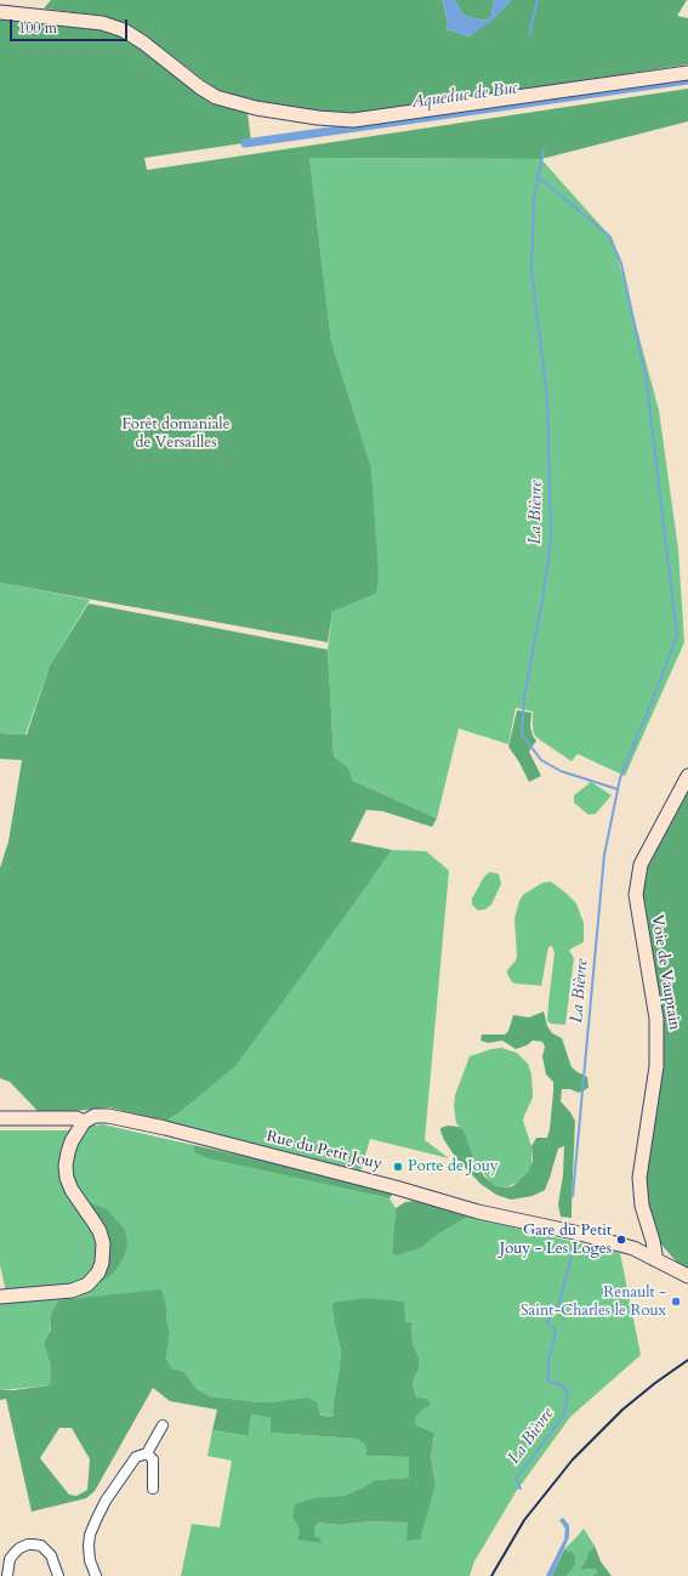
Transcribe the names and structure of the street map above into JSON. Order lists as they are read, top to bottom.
{
  "streets": {
    "street": ["Voie de Vauptain", "Rue du Petit Jouy"]
  },
  "crossings": [
    ["Voie de Vauptain", "Rue du Petit Jouy"]
  ],
  "water": ["Aqueduc de Buc", "La Bièvre"],
  "parks": ["Forêt domaniale de Versailles"],
  "places": ["Porte de Jouy", "Gare du Petit Jouy - Les Loges", "Renault - Saint-Charles le Roux"],
  "scale_bar": "100 m"
}
